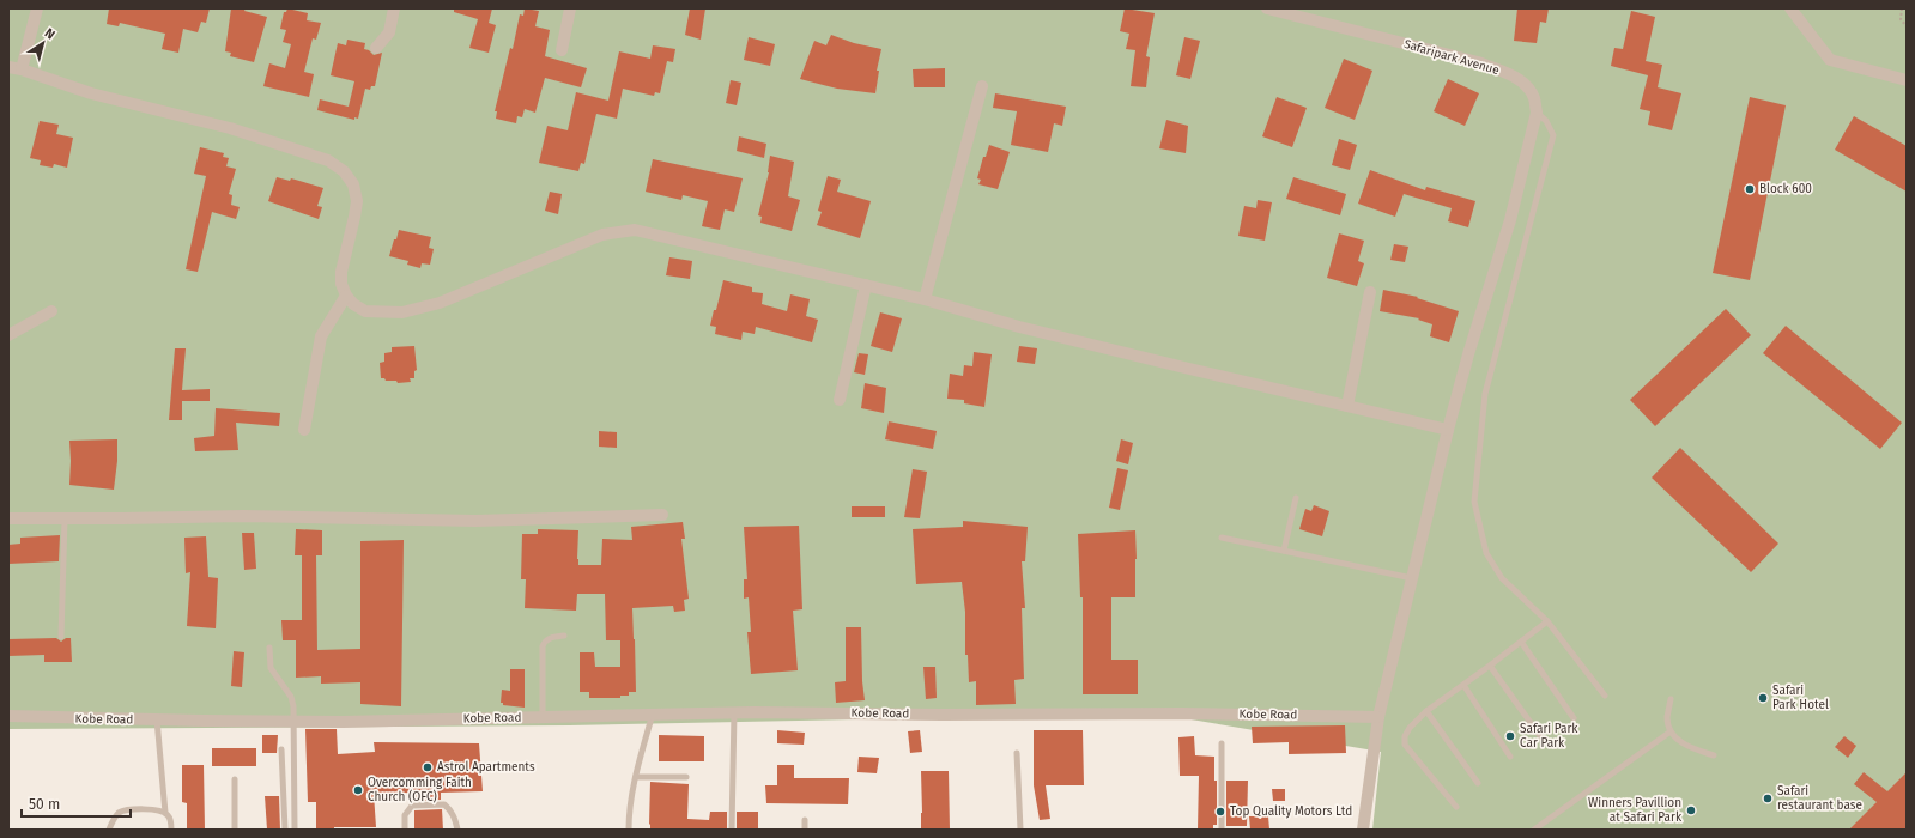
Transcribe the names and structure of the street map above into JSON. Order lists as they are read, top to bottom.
{
  "streets": {
    "street": ["Safaripark Avenue", "Kobe Road"]
  },
  "places": [
    "Block 600",
    "Safari Park Hotel",
    "Safari Park Car Park",
    "Astrol Apartments",
    "Overcomming Faith Church (OFC)",
    "Safari restaurant base",
    "Winners Pavillion at Safari Park",
    "Top Quality Motors Ltd"
  ],
  "scale_bar": "50 m",
  "north": "top right"
}
